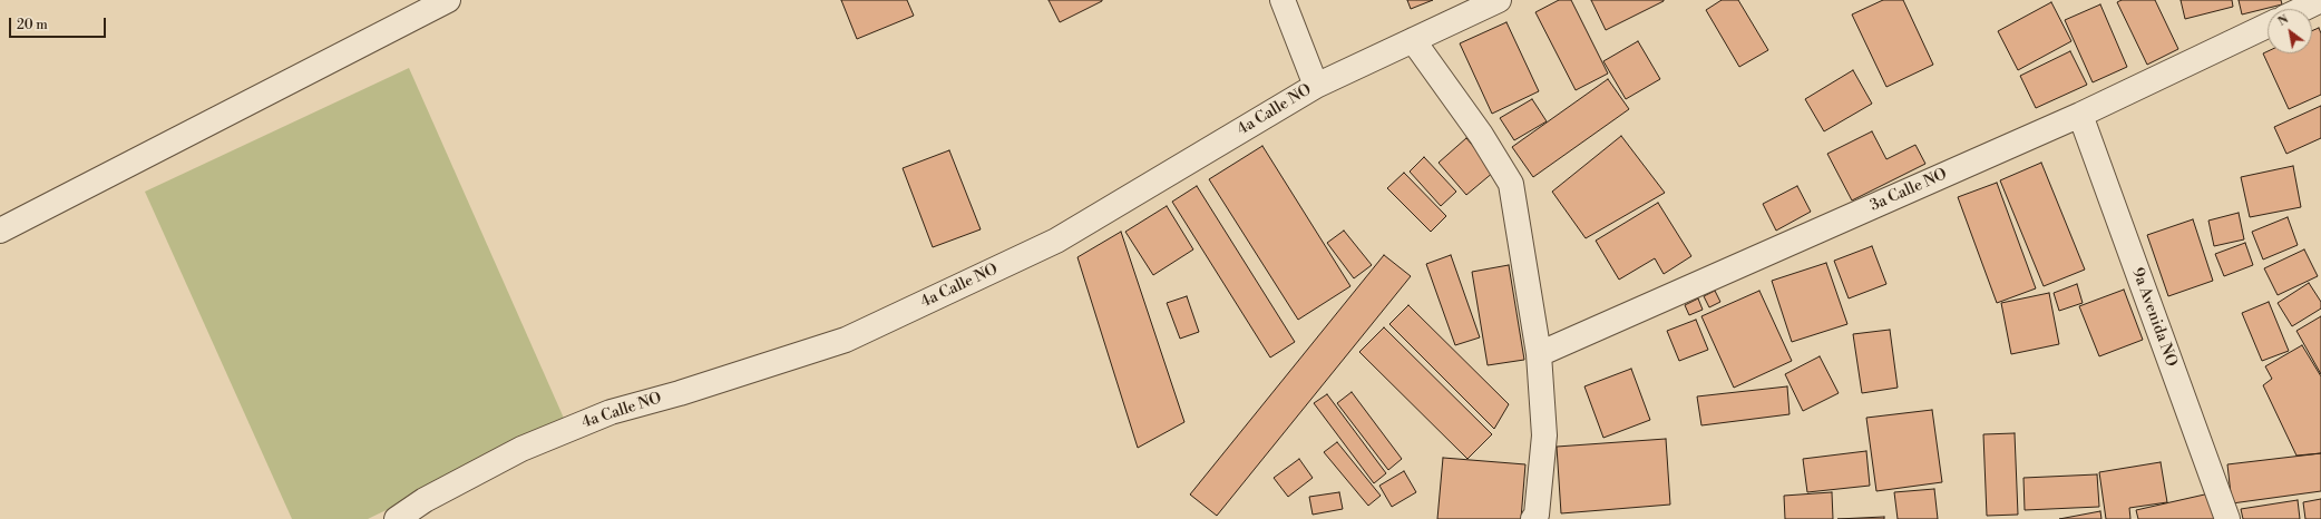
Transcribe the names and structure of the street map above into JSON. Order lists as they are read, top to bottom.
{
  "streets": {
    "street": ["4a Calle NO", "3a Calle NO", "9a Avenida NO"]
  },
  "crossings": [
    ["3a Calle NO", "9a Avenida NO"]
  ],
  "scale_bar": "20 m",
  "north": "top left"
}
